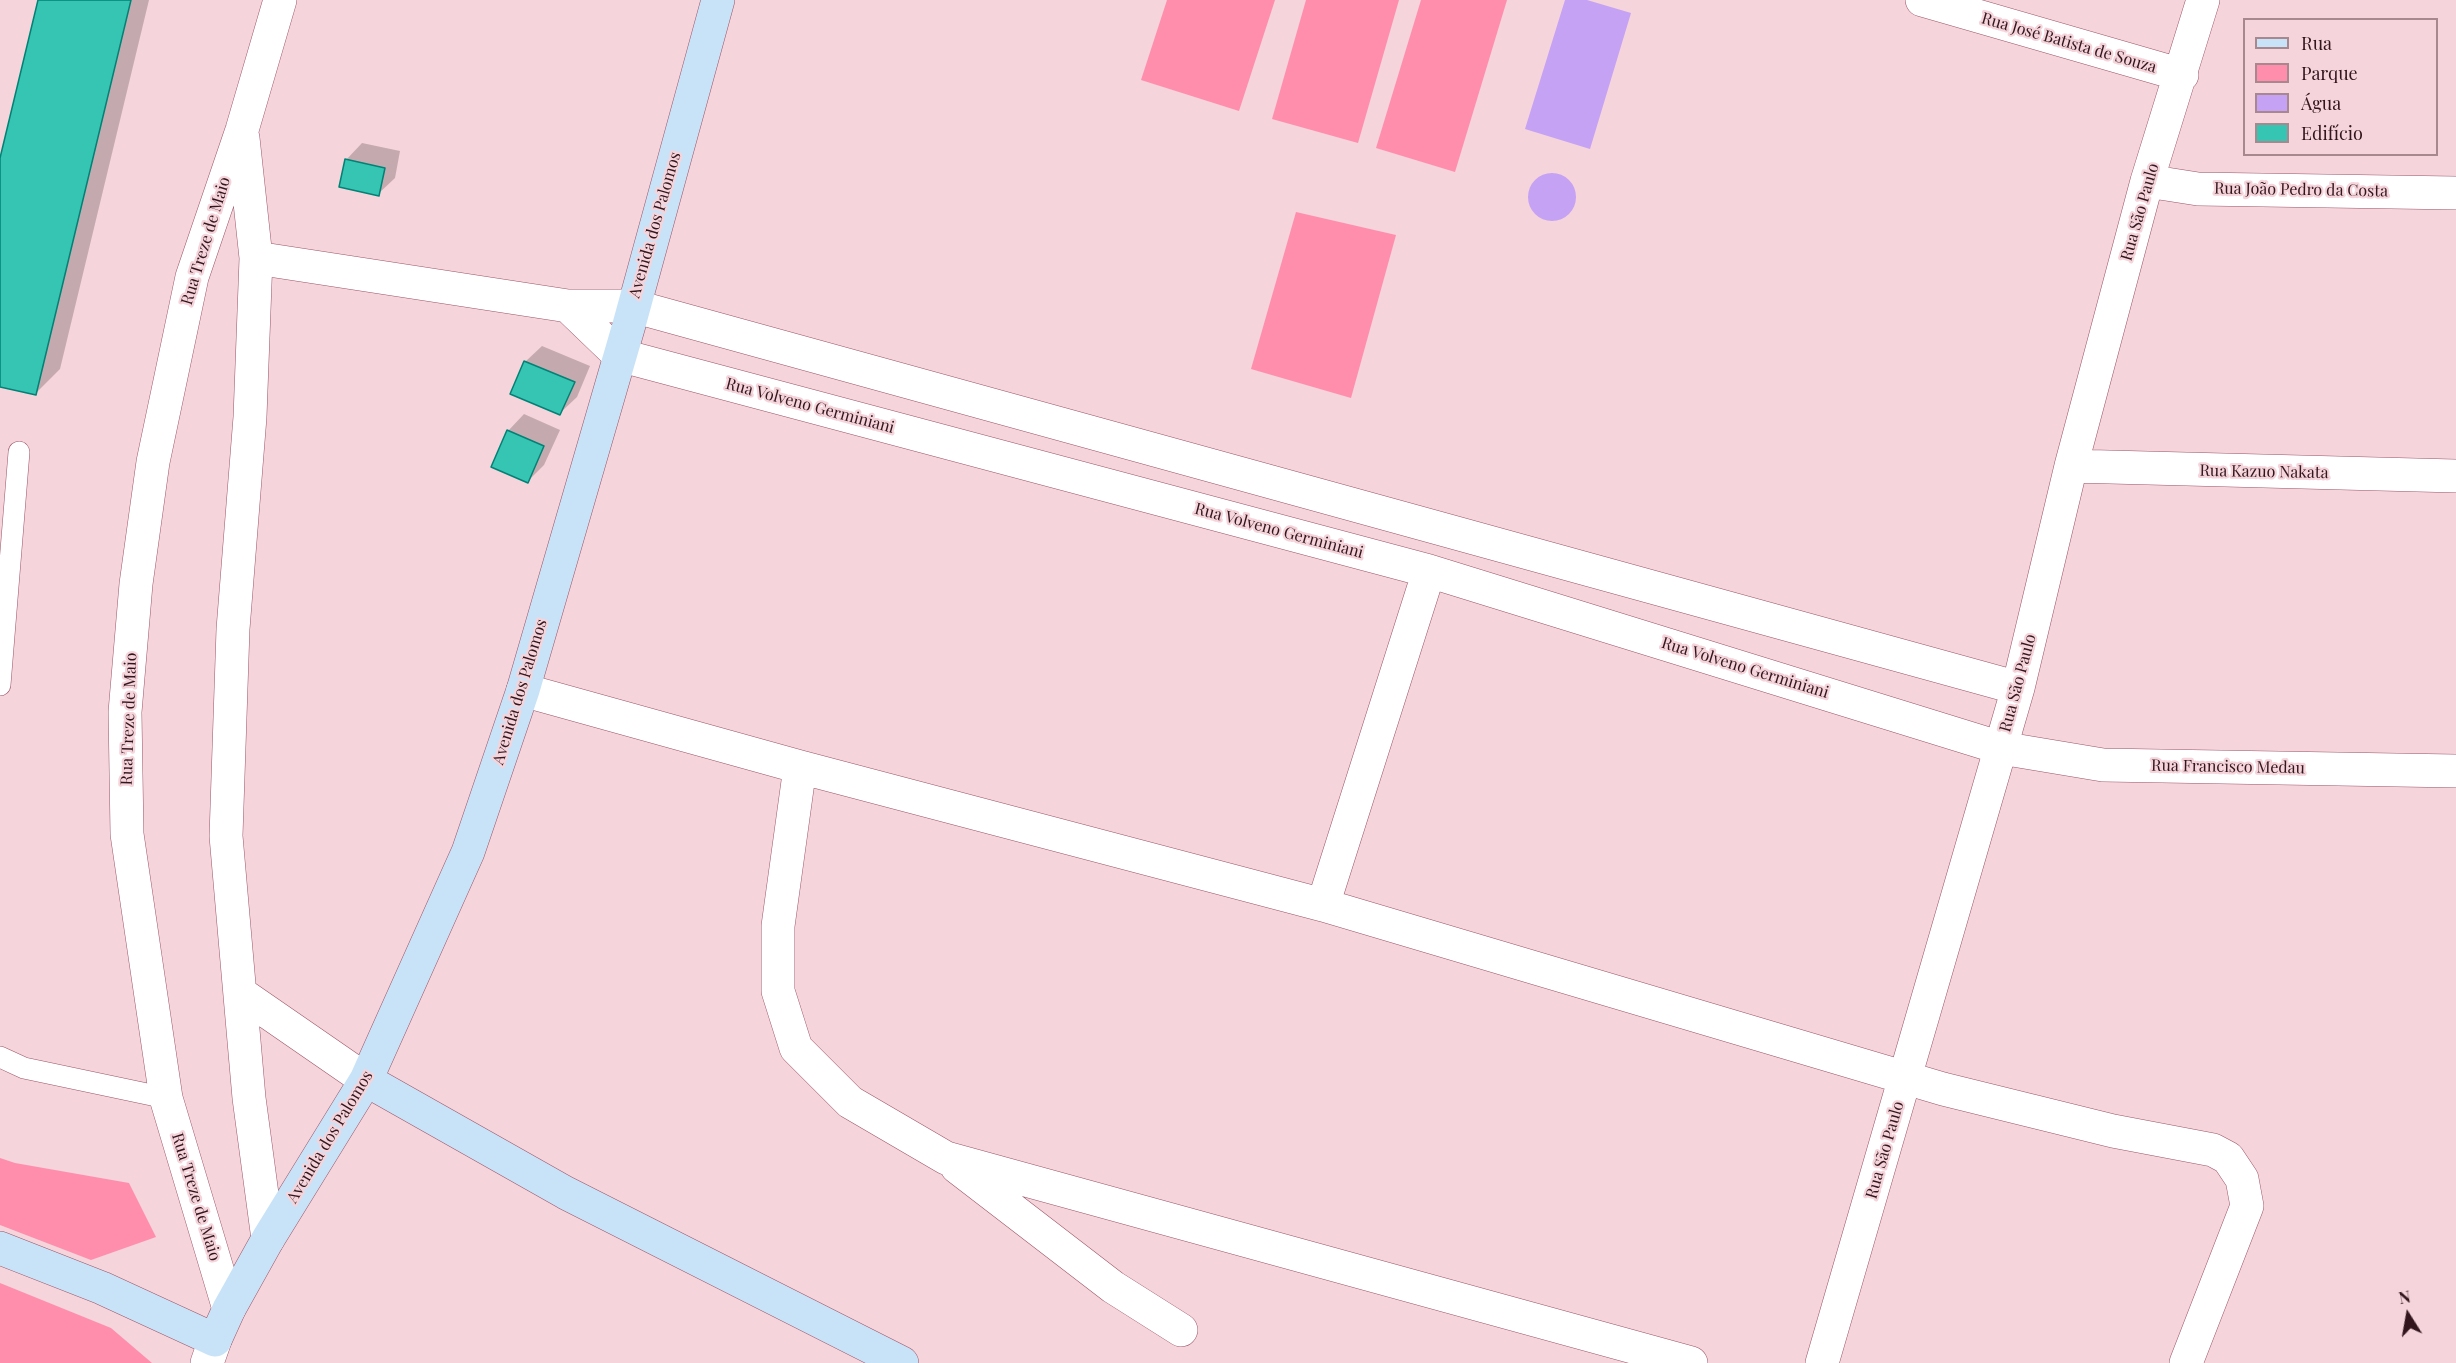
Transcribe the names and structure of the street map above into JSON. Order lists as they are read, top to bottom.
{
  "streets": {
    "street": [
      "Rua José Batista de Souza",
      "Rua João Pedro da Costa",
      "Rua São Paulo",
      "Avenida dos Palomos",
      "Rua Treze de Maio",
      "Rua Volveno Germiniani",
      "Rua Kazuo Nakata",
      "Rua Francisco Medau"
    ]
  },
  "crossings": [
    ["Rua José Batista de Souza", "Rua São Paulo"],
    ["Rua João Pedro da Costa", "Rua São Paulo"],
    ["Rua São Paulo", "Rua Volveno Germiniani"],
    ["Rua São Paulo", "Rua Kazuo Nakata"],
    ["Rua São Paulo", "Rua Francisco Medau"],
    ["Avenida dos Palomos", "Rua Treze de Maio"],
    ["Avenida dos Palomos", "Rua Volveno Germiniani"],
    ["Rua Volveno Germiniani", "Rua Francisco Medau"]
  ],
  "legend": [
    "Rua",
    "Parque",
    "Água",
    "Edifício"
  ],
  "north": "top"
}
